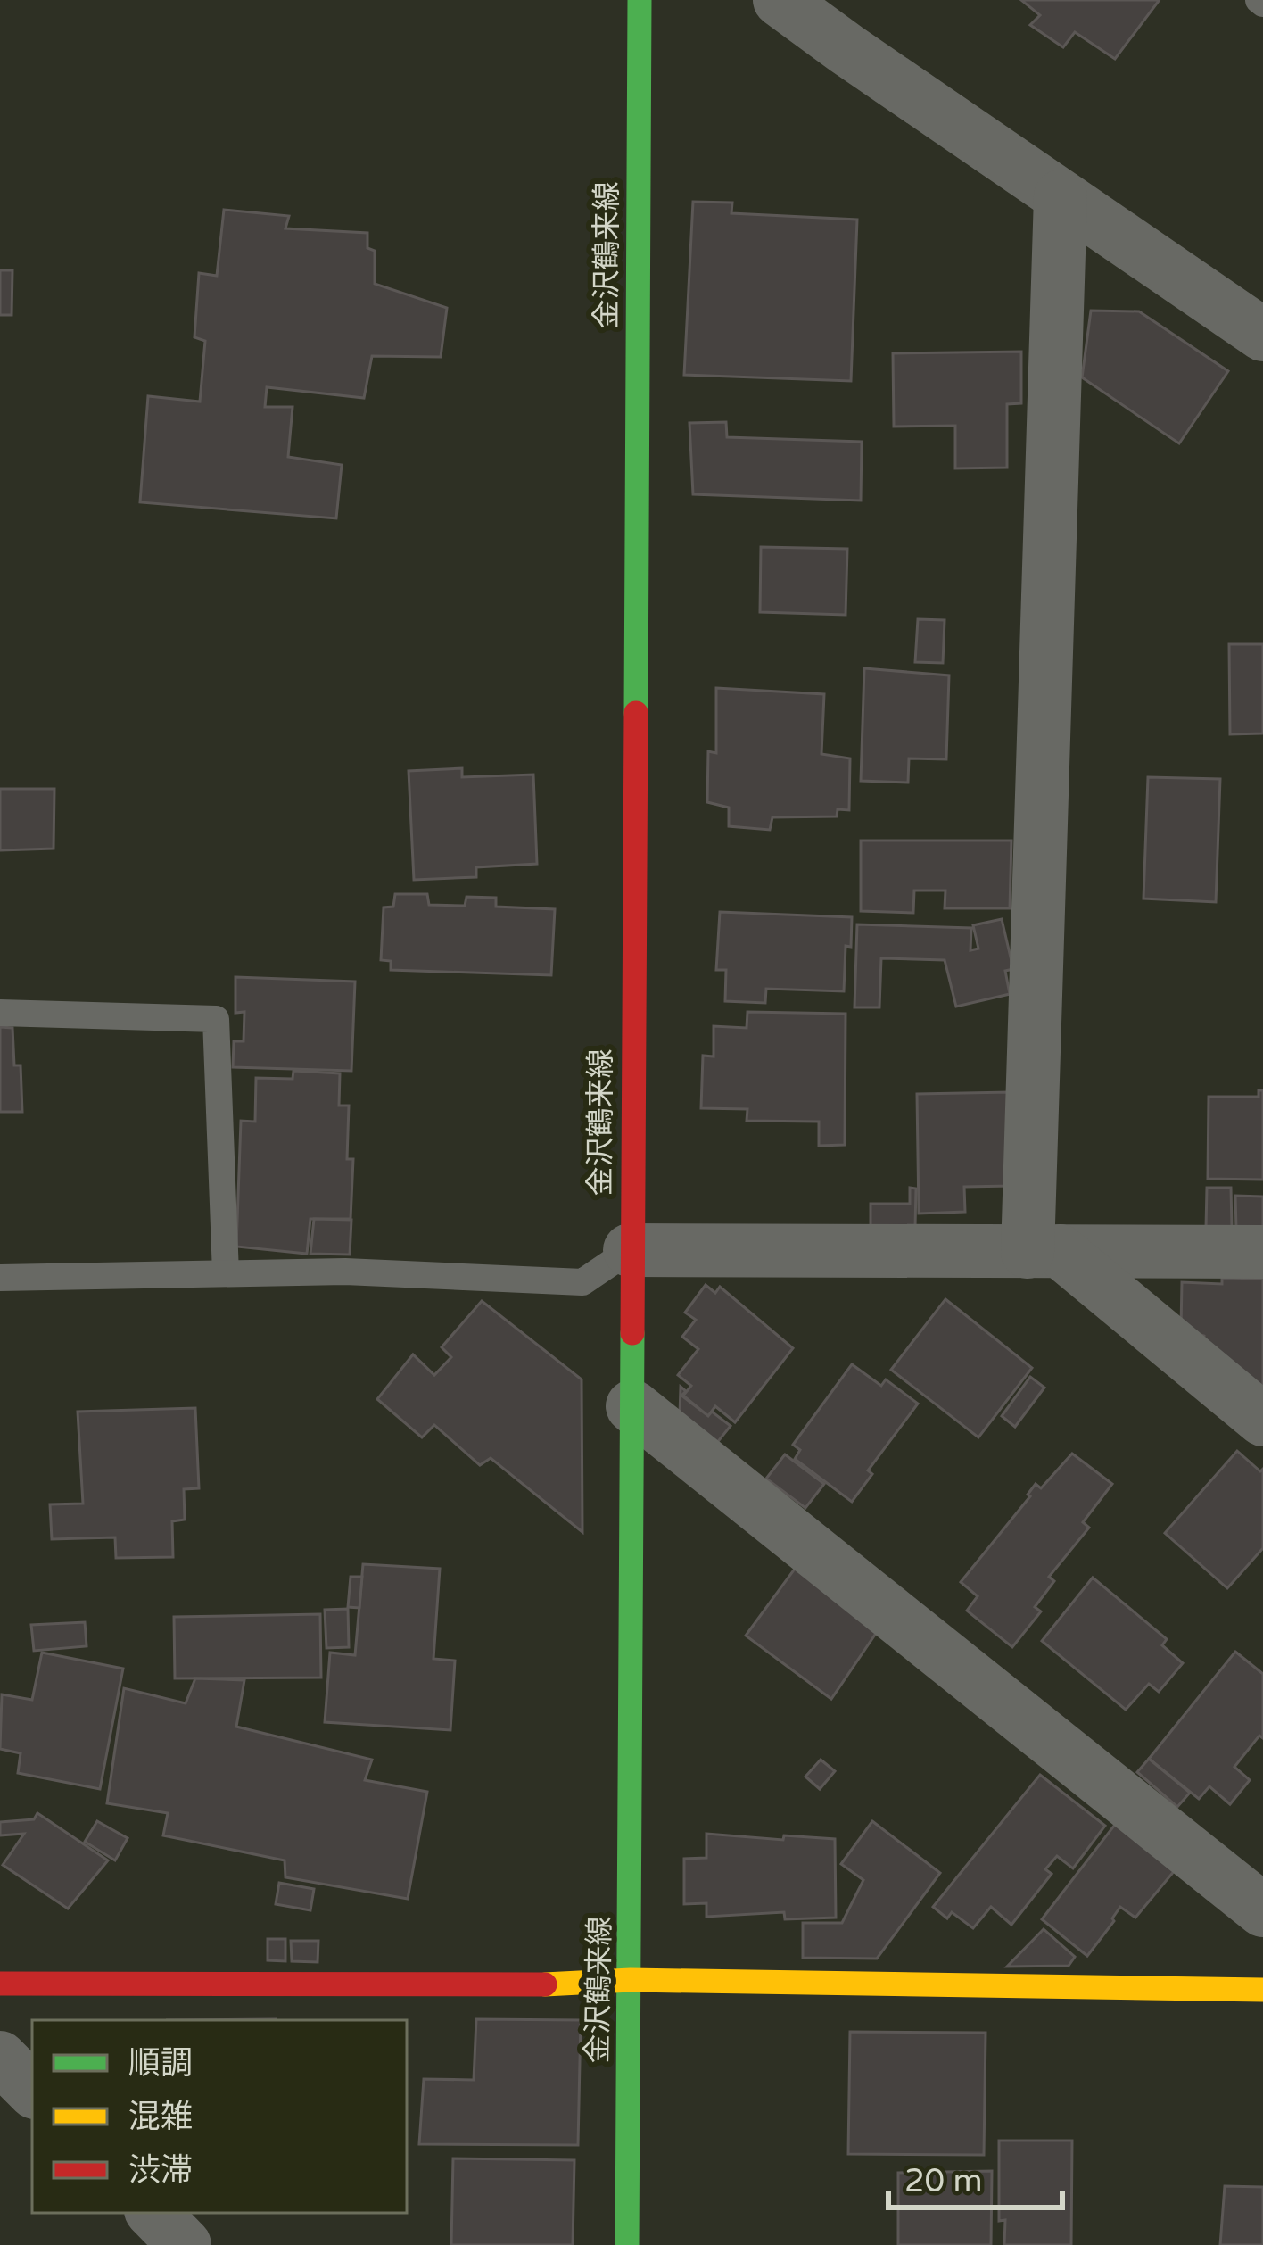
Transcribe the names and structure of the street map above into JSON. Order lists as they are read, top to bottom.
{
  "streets": {
    "main road": ["金沢鶴来線"]
  },
  "legend": ["順調", "混雑", "渋滞"],
  "scale_bar": "20 m"
}
